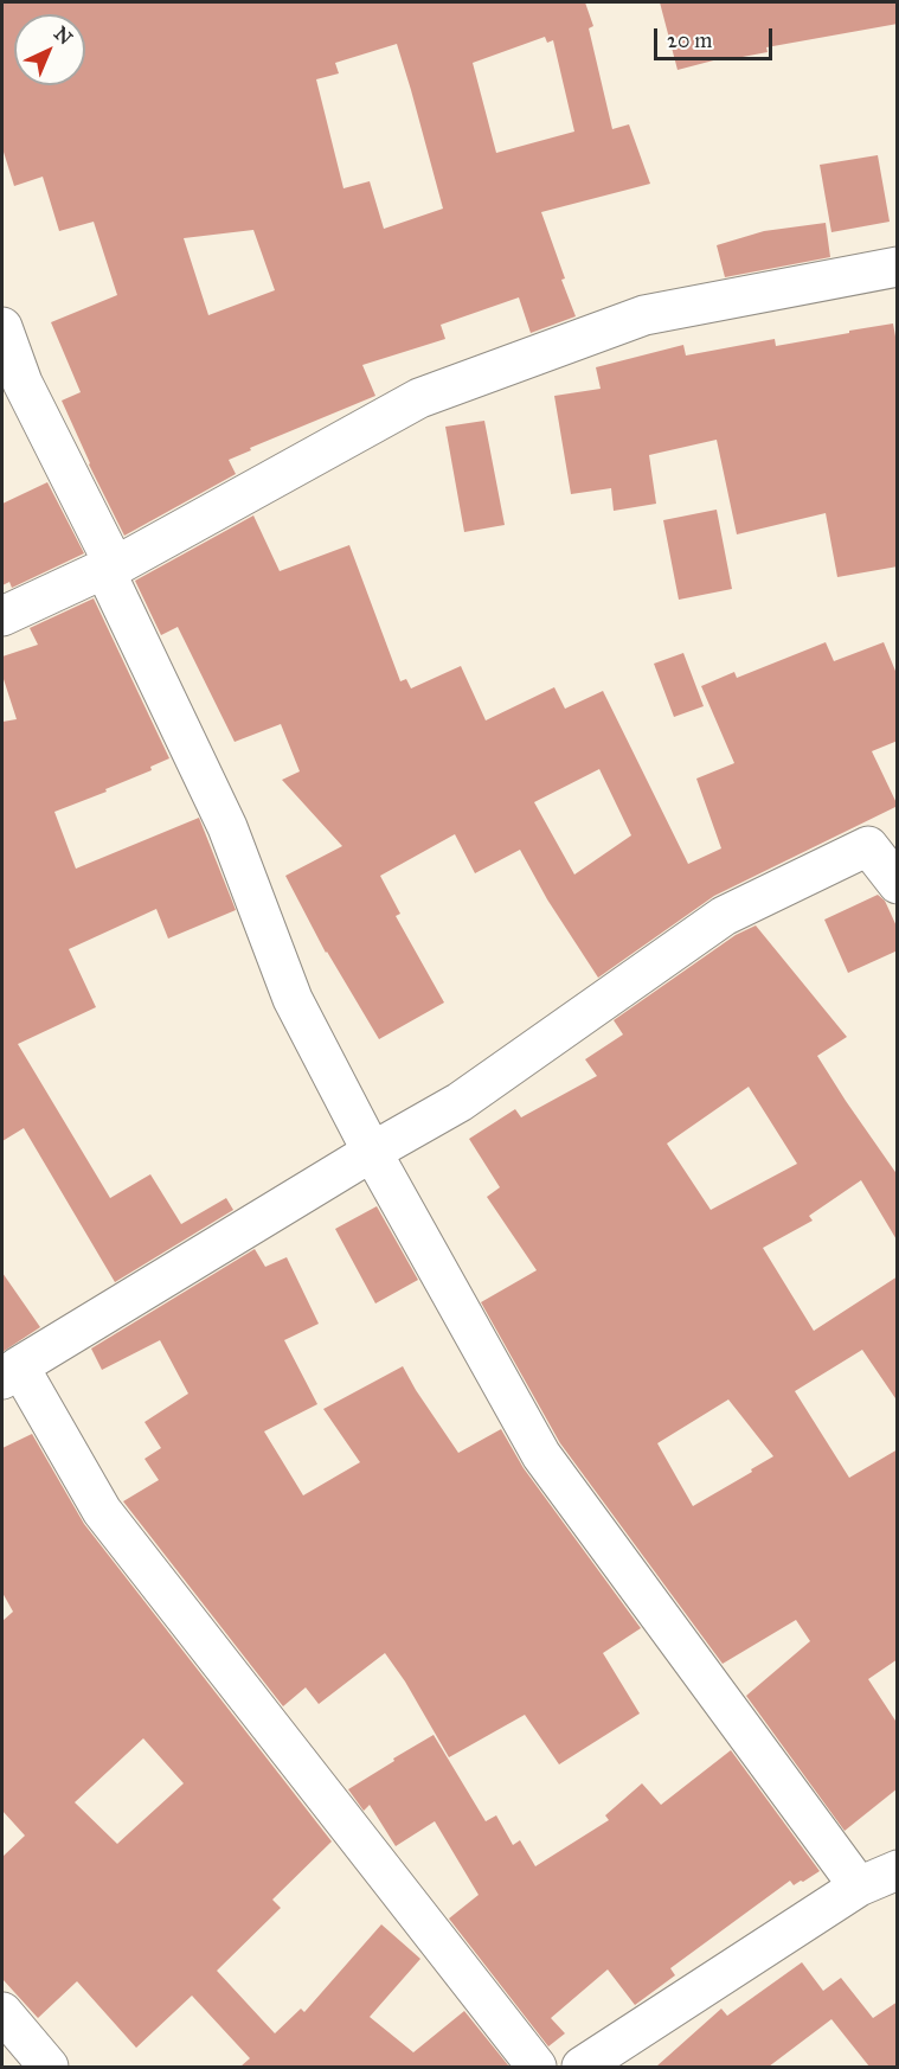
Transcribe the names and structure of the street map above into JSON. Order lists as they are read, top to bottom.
{
  "scale_bar": "20 m",
  "north": "top right"
}
